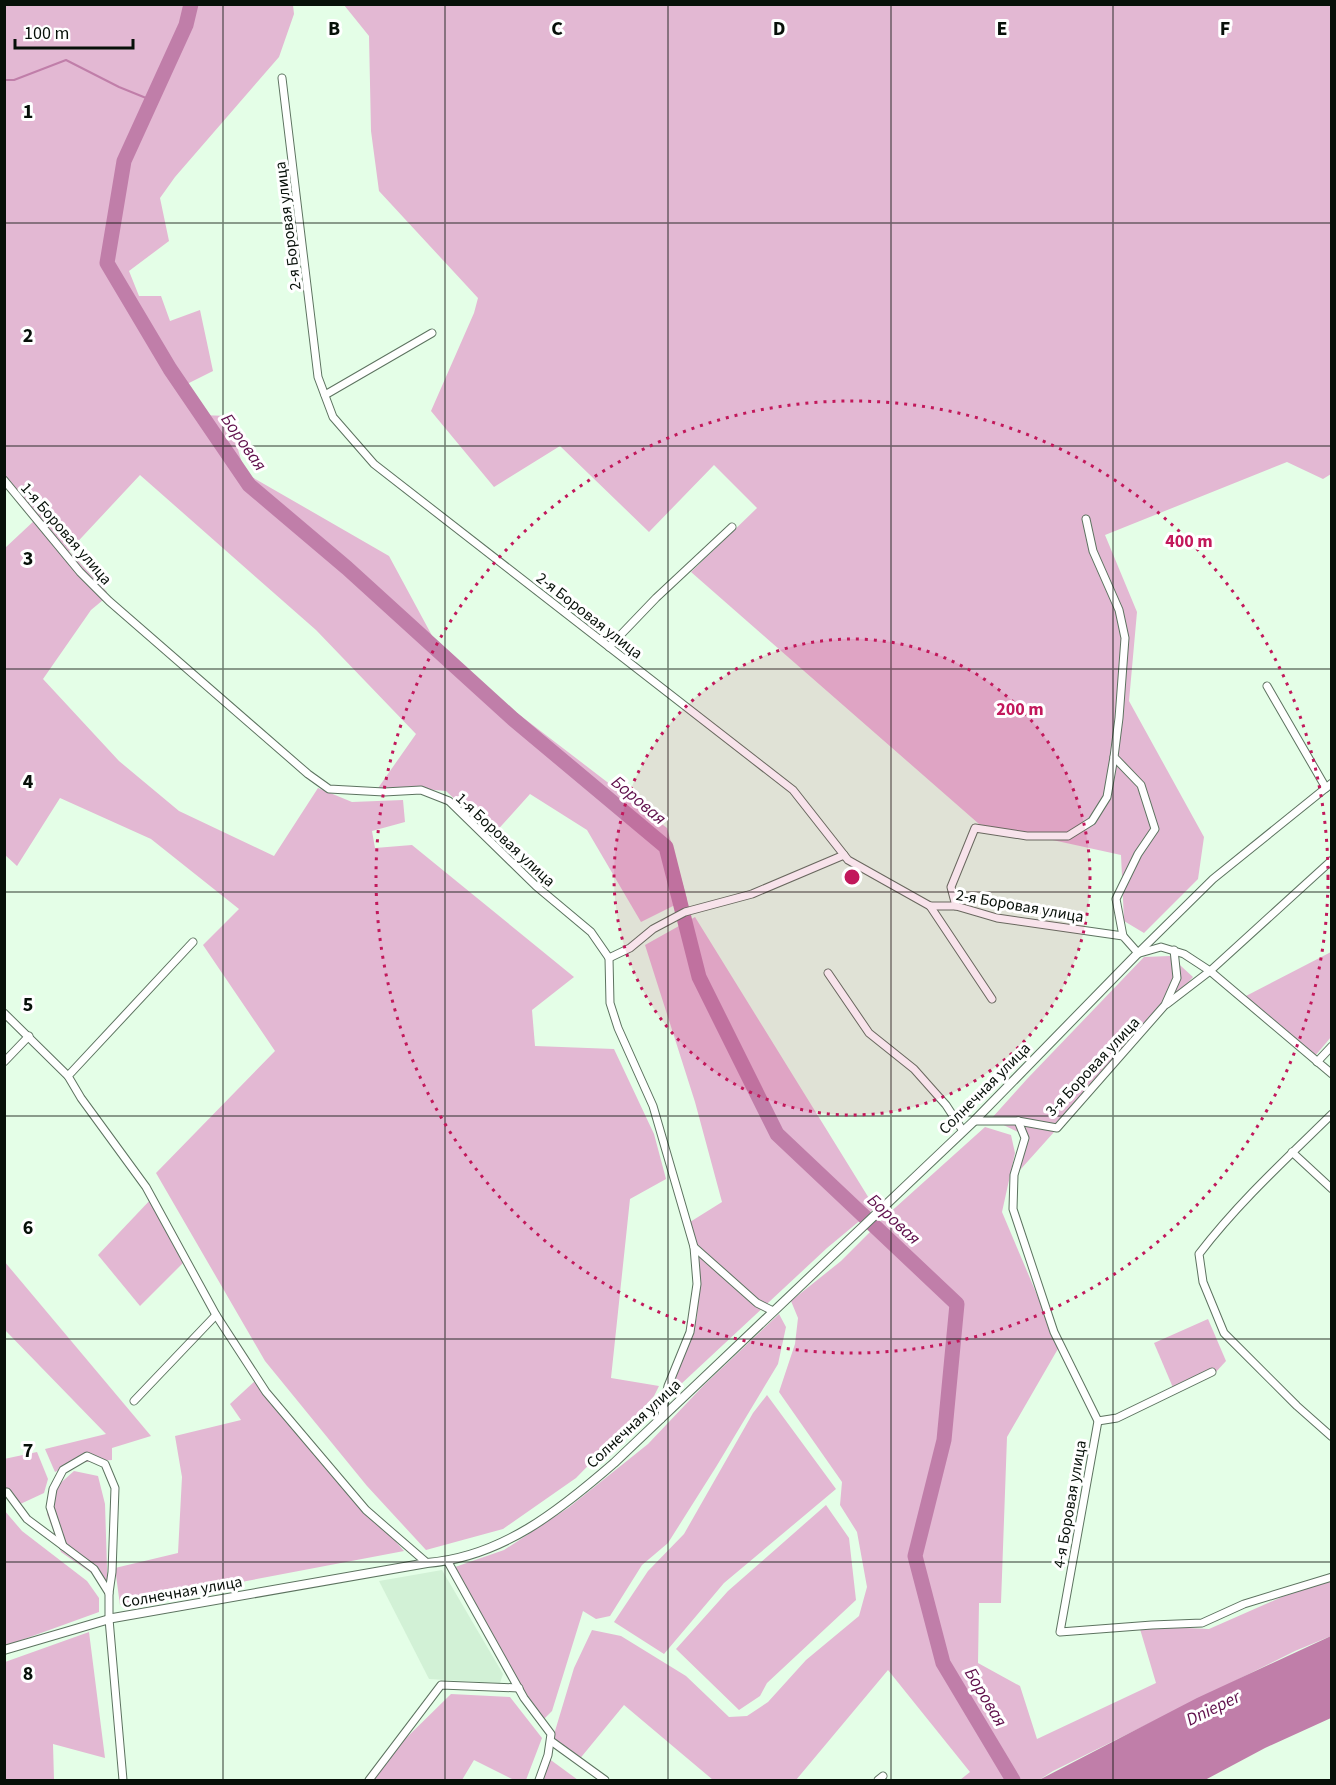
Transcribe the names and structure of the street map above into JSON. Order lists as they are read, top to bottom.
{
  "streets": {
    "street": [
      "2-я Боровая улица",
      "1-я Боровая улица",
      "3-я Боровая улица",
      "Солнечная улица",
      "4-я Боровая улица"
    ]
  },
  "crossings": [
    ["3-я Боровая улица", "Солнечная улица"],
    ["3-я Боровая улица", "4-я Боровая улица"]
  ],
  "water": ["Боровая", "Dnieper"],
  "scale_bar": "100 m",
  "grid": {
    "columns": [
      "B",
      "C",
      "D",
      "E",
      "F"
    ],
    "rows": [
      "1",
      "2",
      "3",
      "4",
      "5",
      "6",
      "7",
      "8"
    ]
  },
  "rings": ["400 m", "200 m"]
}
